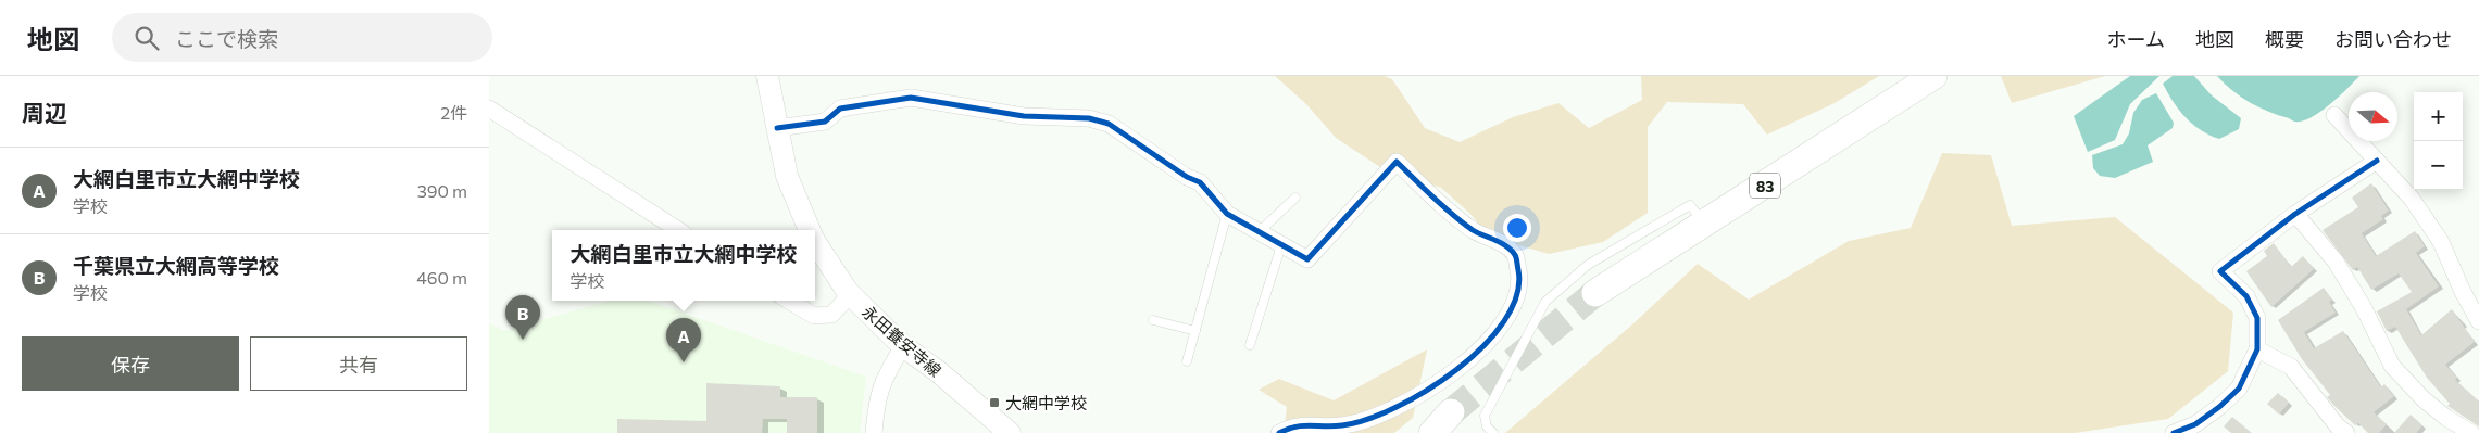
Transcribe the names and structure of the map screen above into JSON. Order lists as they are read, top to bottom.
{
  "streets": {
    "main road": ["83"],
    "street": ["永田養安寺線"]
  },
  "places": {
    "transit": ["大網中学校"]
  },
  "north": "right",
  "page": {
    "header": "地図",
    "search": "ここで検索",
    "nav": [
      "ホーム",
      "地図",
      "概要",
      "お問い合わせ"
    ],
    "heading": ["周辺", "2件"],
    "map_buttons": ["+", "−"],
    "list": [
      {
        "mark": "A",
        "name": "大網白里市立大網中学校",
        "note": "学校",
        "value": "390 m"
      },
      {
        "mark": "B",
        "name": "千葉県立大網高等学校",
        "note": "学校",
        "value": "460 m"
      }
    ],
    "popup": ["大網白里市立大網中学校", "学校"],
    "pins": ["B", "A"],
    "buttons": ["保存", "共有"]
  }
}
